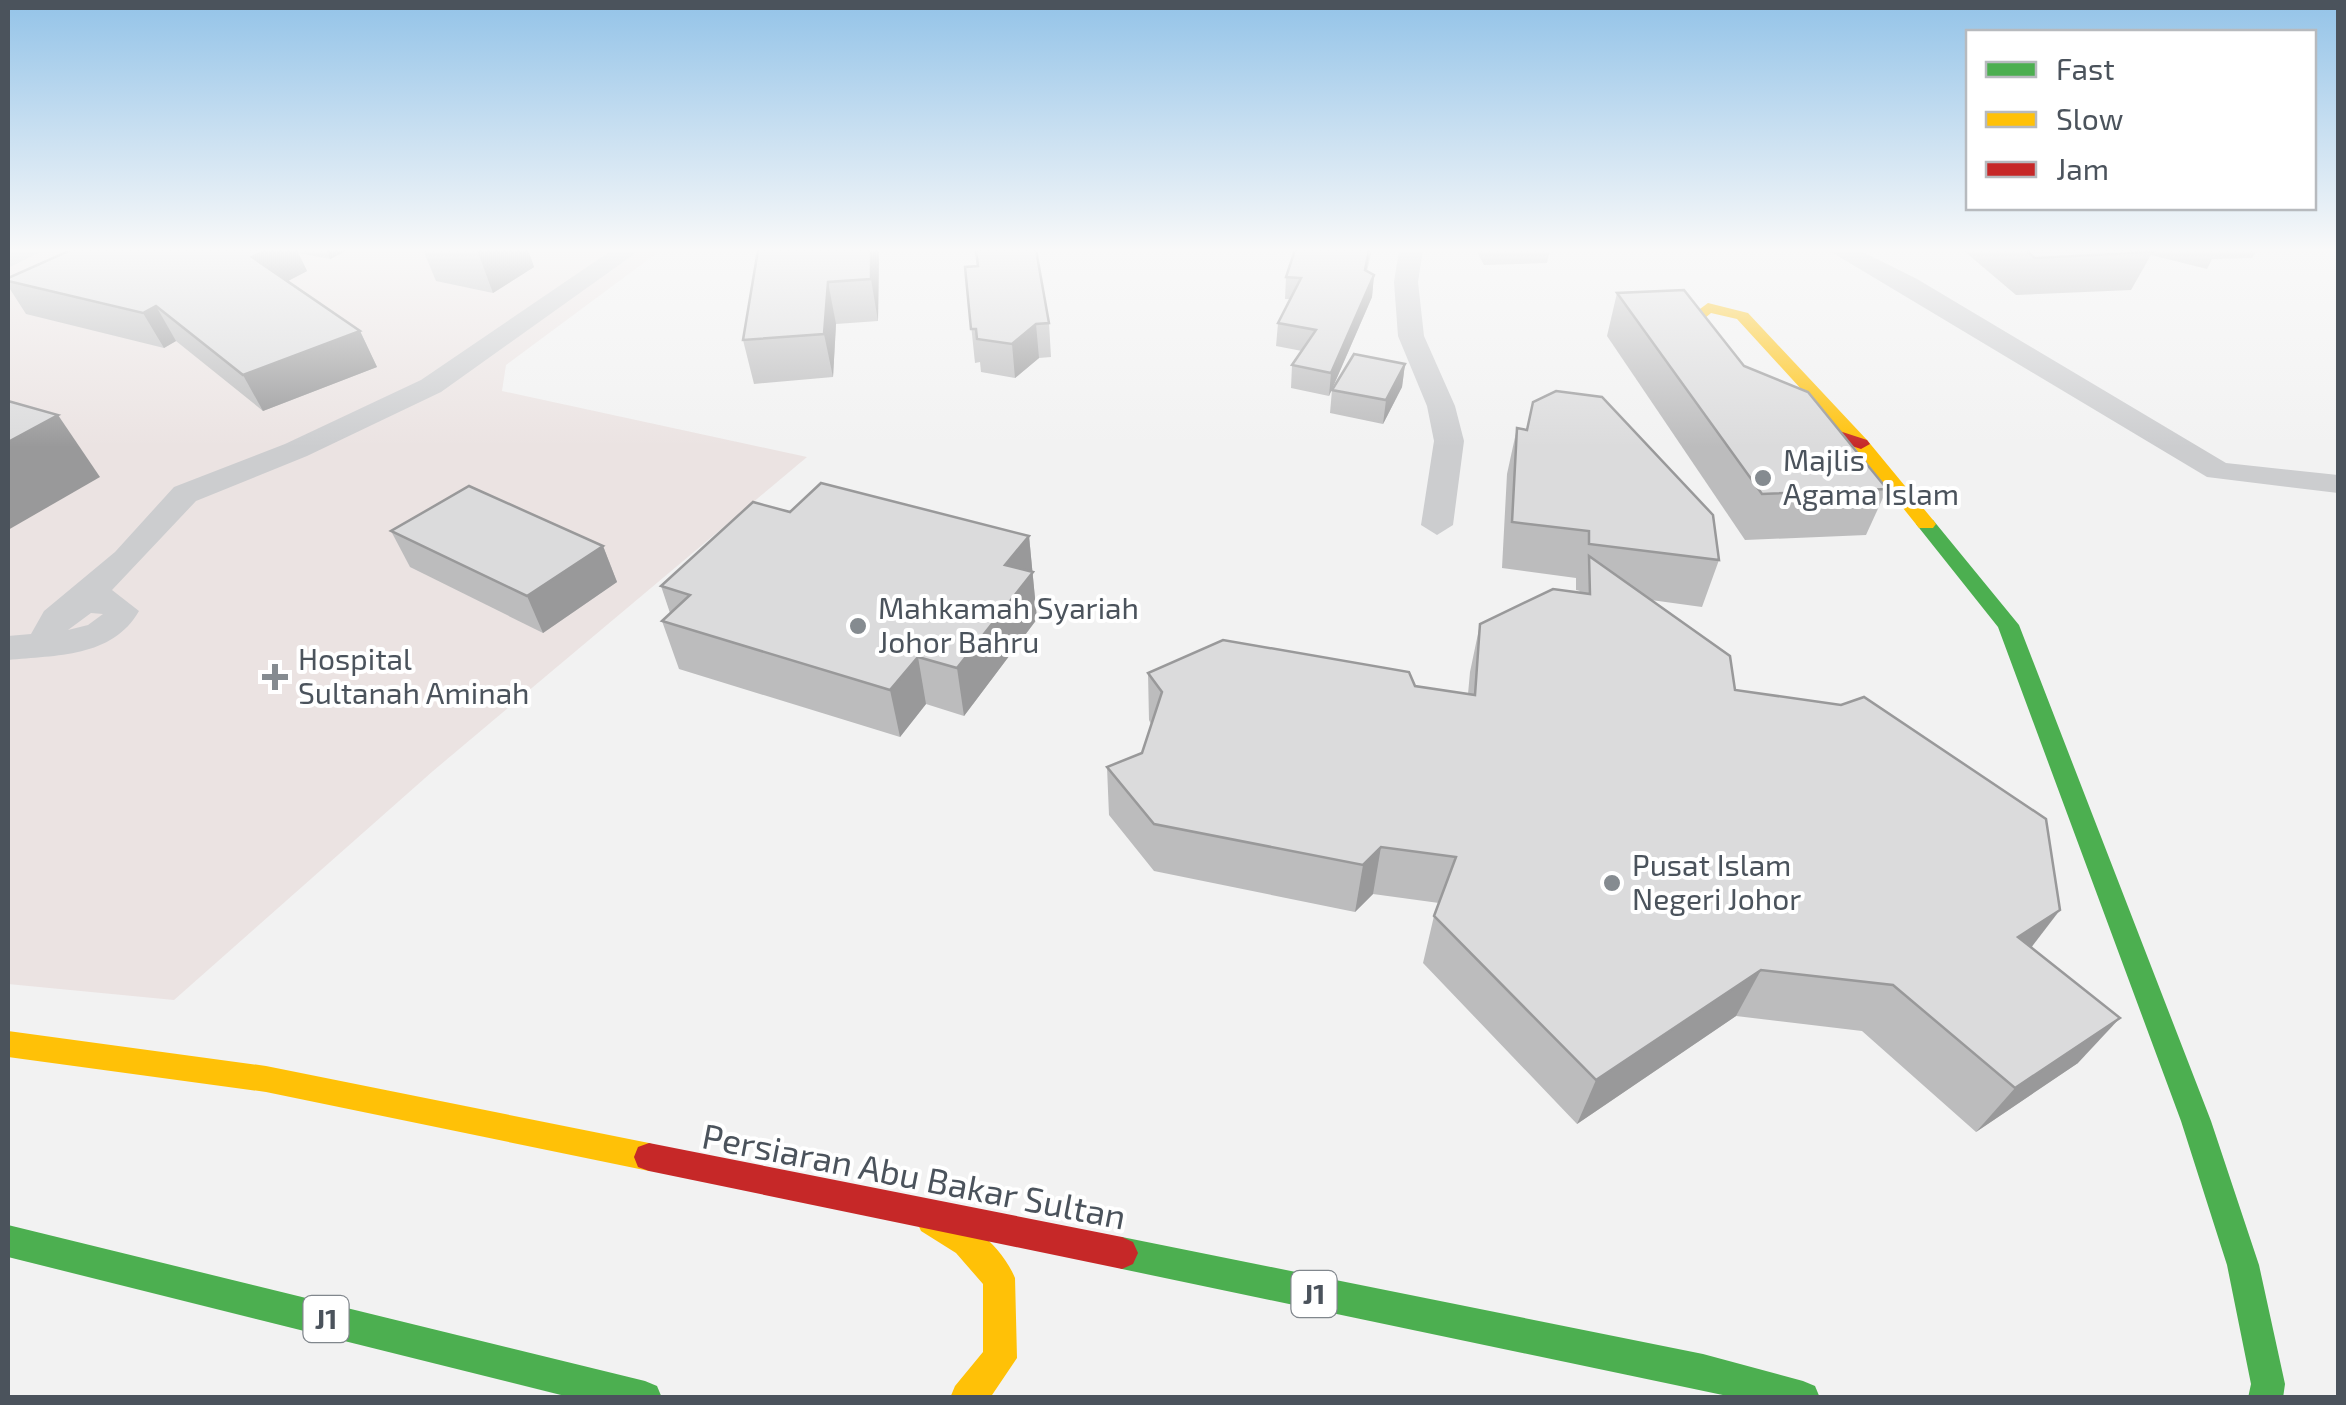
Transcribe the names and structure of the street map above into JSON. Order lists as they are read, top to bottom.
{
  "streets": {
    "main road": ["Persiaran Abu Bakar Sultan", "J1"]
  },
  "places": {
    "other": ["Majlis Agama Islam", "Mahkamah Syariah Johor Bahru", "Pusat Islam Negeri Johor"],
    "health": ["Hospital Sultanah Aminah"]
  },
  "legend": ["Fast", "Slow", "Jam"]
}
